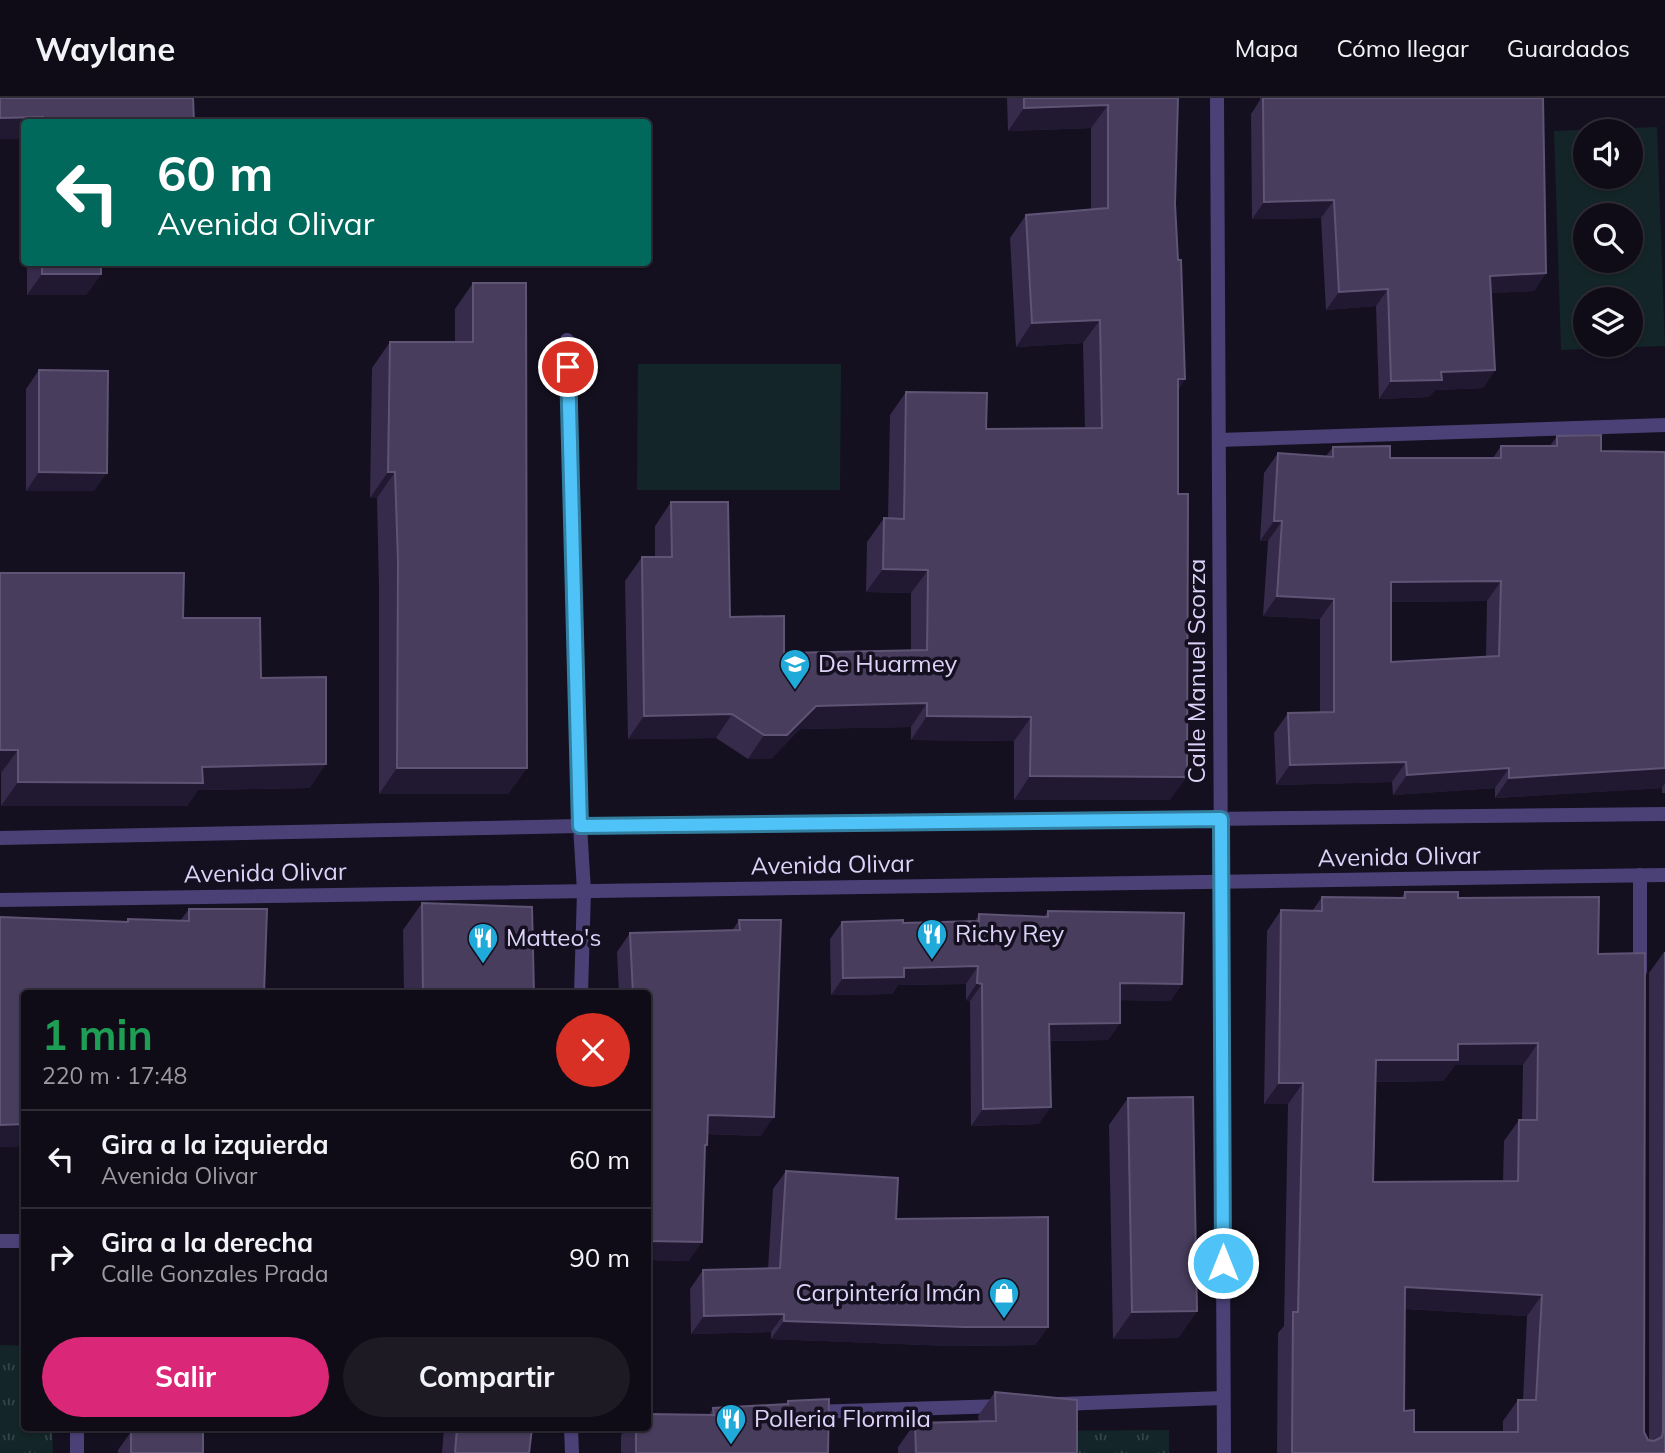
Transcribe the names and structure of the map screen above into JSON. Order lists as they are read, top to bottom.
{
  "streets": {
    "street": ["Calle Manuel Scorza", "Avenida Olivar"]
  },
  "crossings": [
    ["Calle Manuel Scorza", "Avenida Olivar"]
  ],
  "places": {
    "school or university": ["De Huarmey"],
    "restaurant": ["Richy Rey", "Matteo's", "Polleria Flormila"],
    "shop": ["Carpintería Imán"]
  },
  "page": {
    "header": "Waylane",
    "nav": ["Mapa", "Cómo llegar", "Guardados"],
    "turn": ["60 m", "Avenida Olivar"],
    "heading": ["1 min", "220 m · 17:48"],
    "list": [
      {
        "name": "Gira a la izquierda",
        "note": "Avenida Olivar",
        "value": "60 m"
      },
      {
        "name": "Gira a la derecha",
        "note": "Calle Gonzales Prada",
        "value": "90 m"
      }
    ],
    "buttons": ["Salir", "Compartir"]
  }
}
